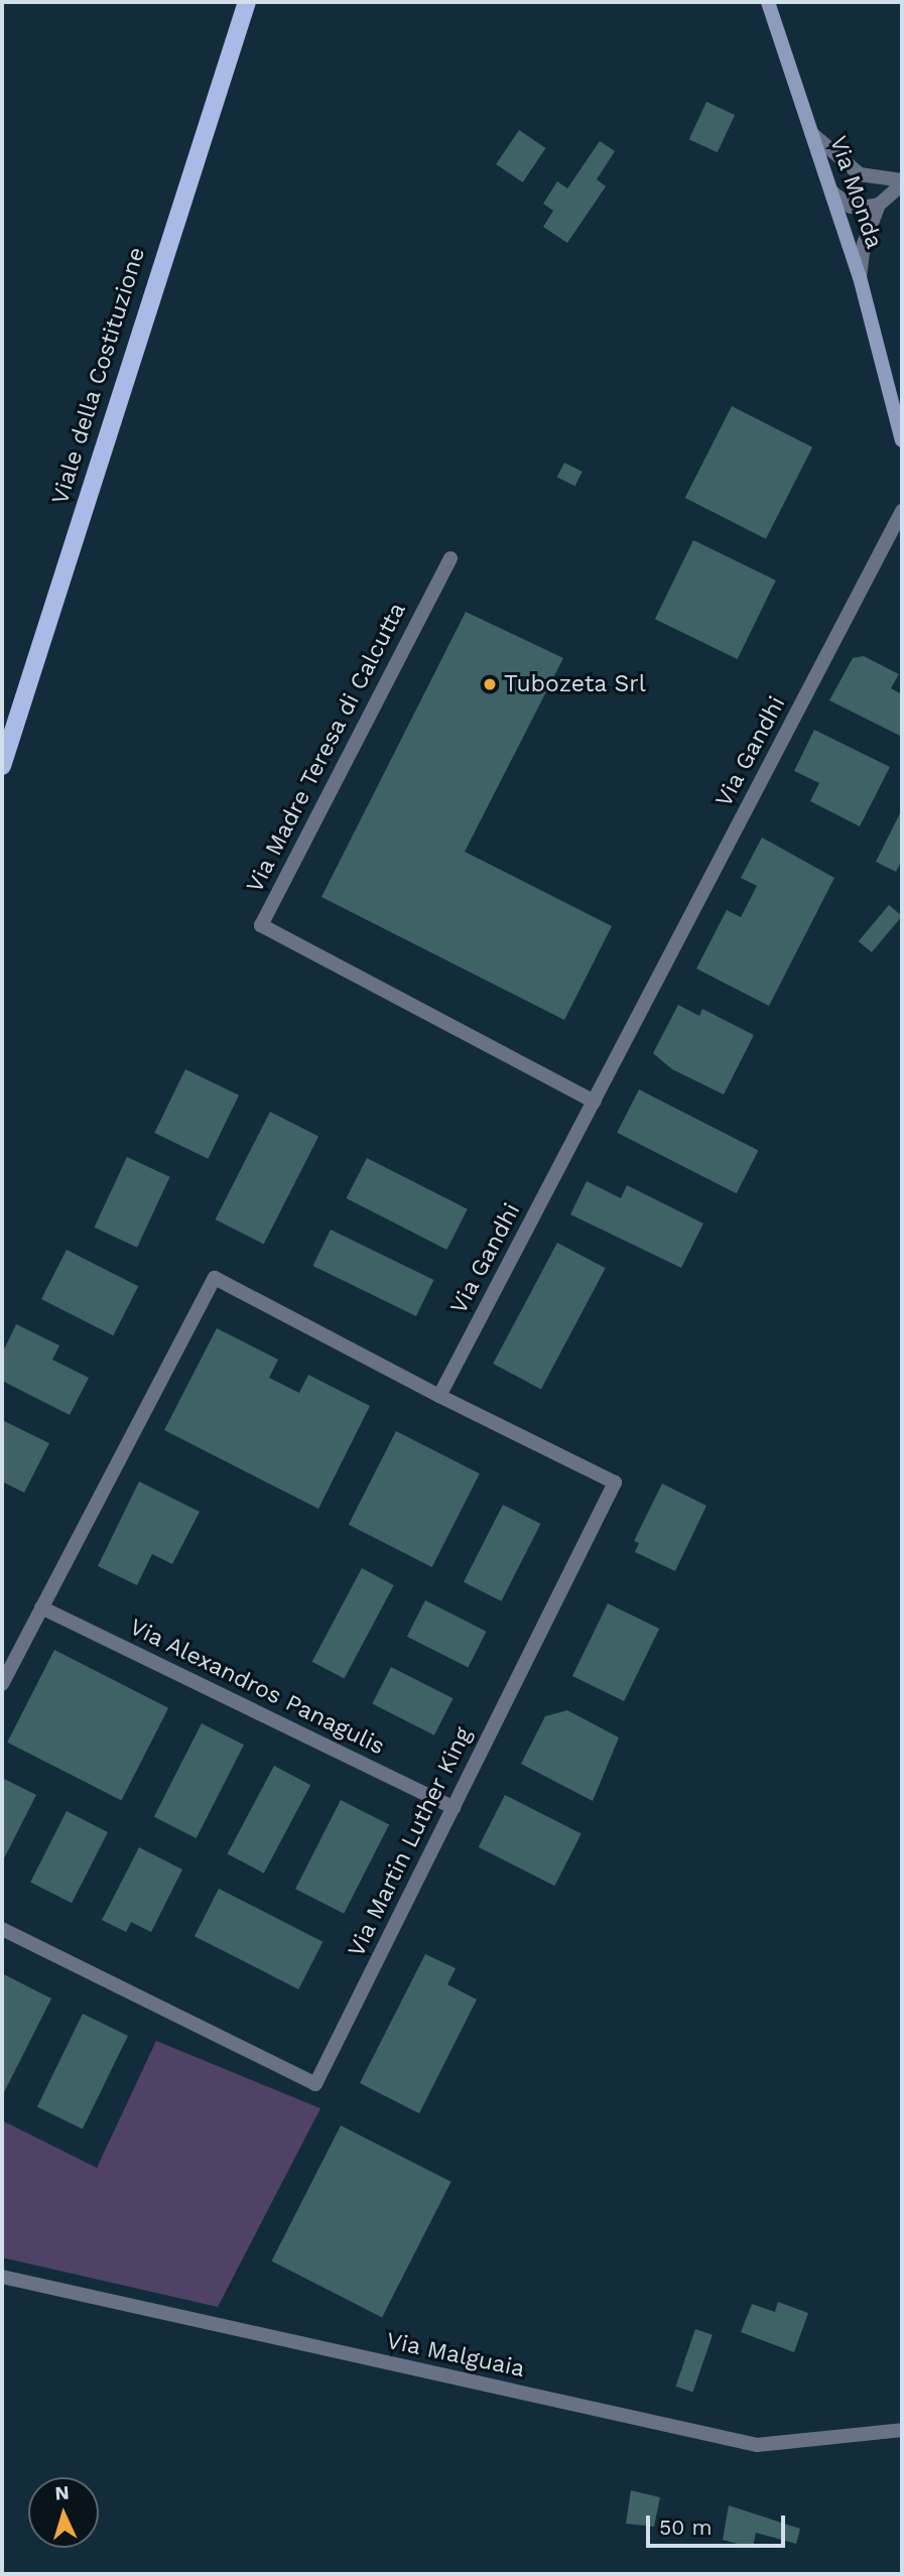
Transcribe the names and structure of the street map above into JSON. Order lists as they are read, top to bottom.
{
  "streets": {
    "main road": ["Via Monda", "Viale della Costituzione"],
    "street": [
      "Via Madre Teresa di Calcutta",
      "Via Gandhi",
      "Via Alexandros Panagulis",
      "Via Martin Luther King",
      "Via Malguaia"
    ]
  },
  "crossings": [
    ["Via Madre Teresa di Calcutta", "Via Gandhi"],
    ["Via Gandhi", "Via Martin Luther King"],
    ["Via Alexandros Panagulis", "Via Martin Luther King"]
  ],
  "places": ["Tubozeta Srl"],
  "scale_bar": "50 m",
  "north": "top"
}
